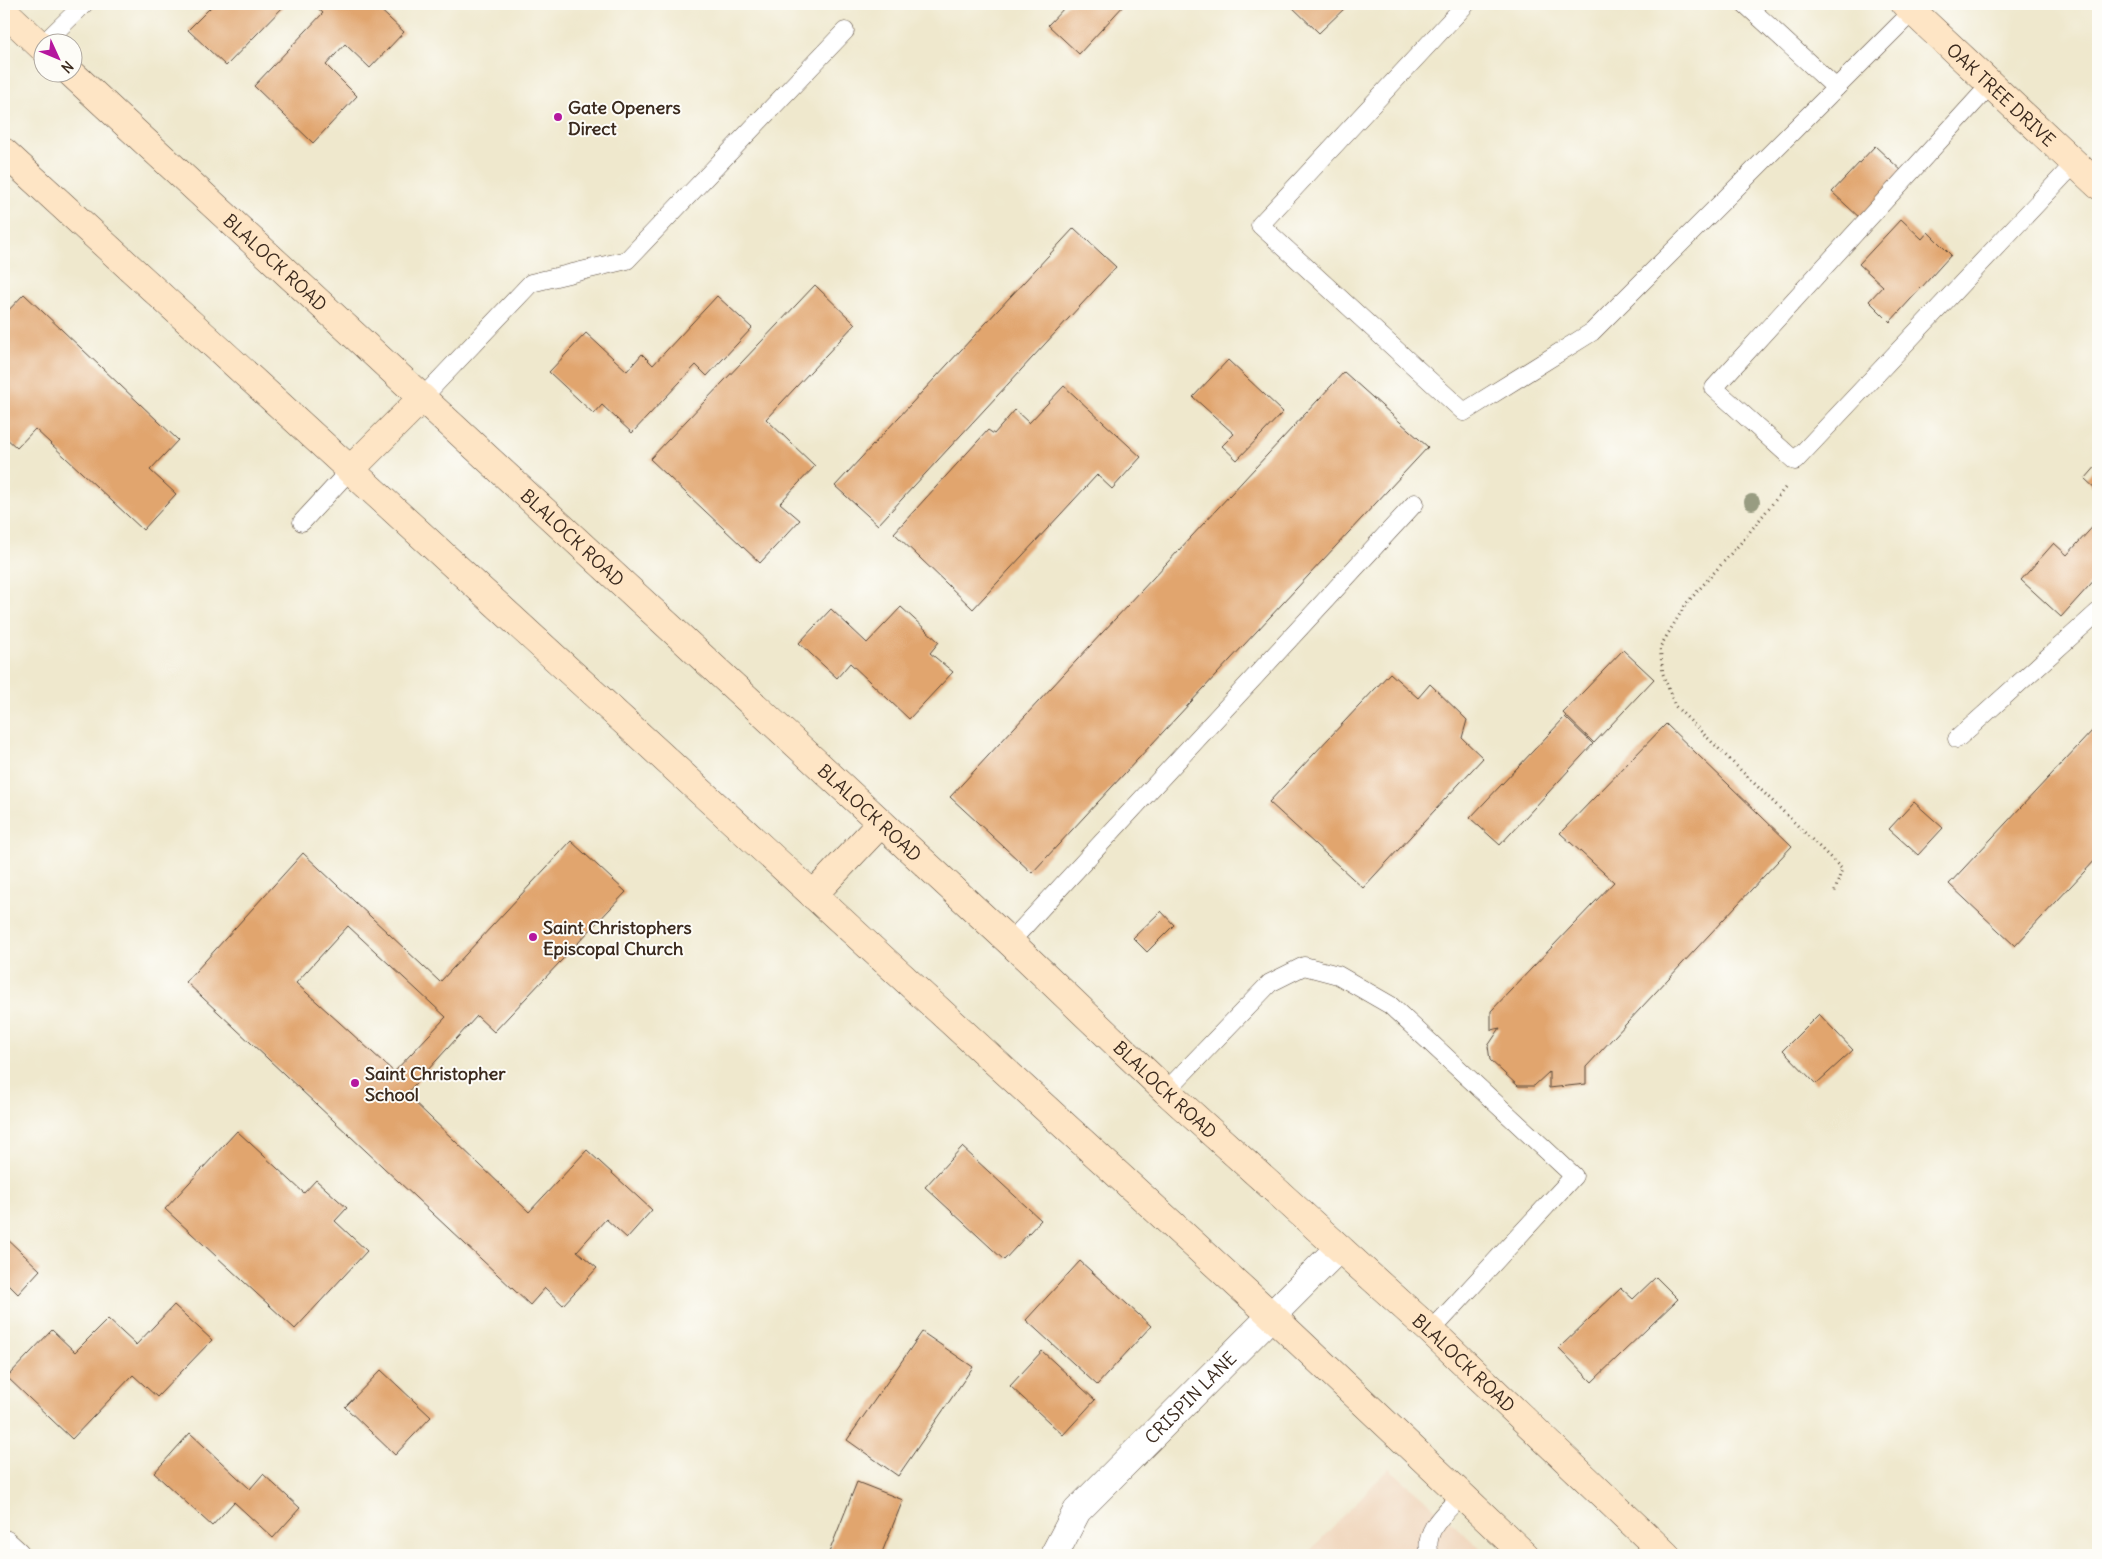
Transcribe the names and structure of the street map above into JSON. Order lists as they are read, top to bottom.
{
  "streets": {
    "main road": ["OAK TREE DRIVE", "BLALOCK ROAD"],
    "street": ["CRISPIN LANE"]
  },
  "crossings": [
    ["BLALOCK ROAD", "CRISPIN LANE"]
  ],
  "places": ["Gate Openers Direct", "Saint Christophers Episcopal Church", "Saint Christopher School"],
  "north": "bottom right"
}
